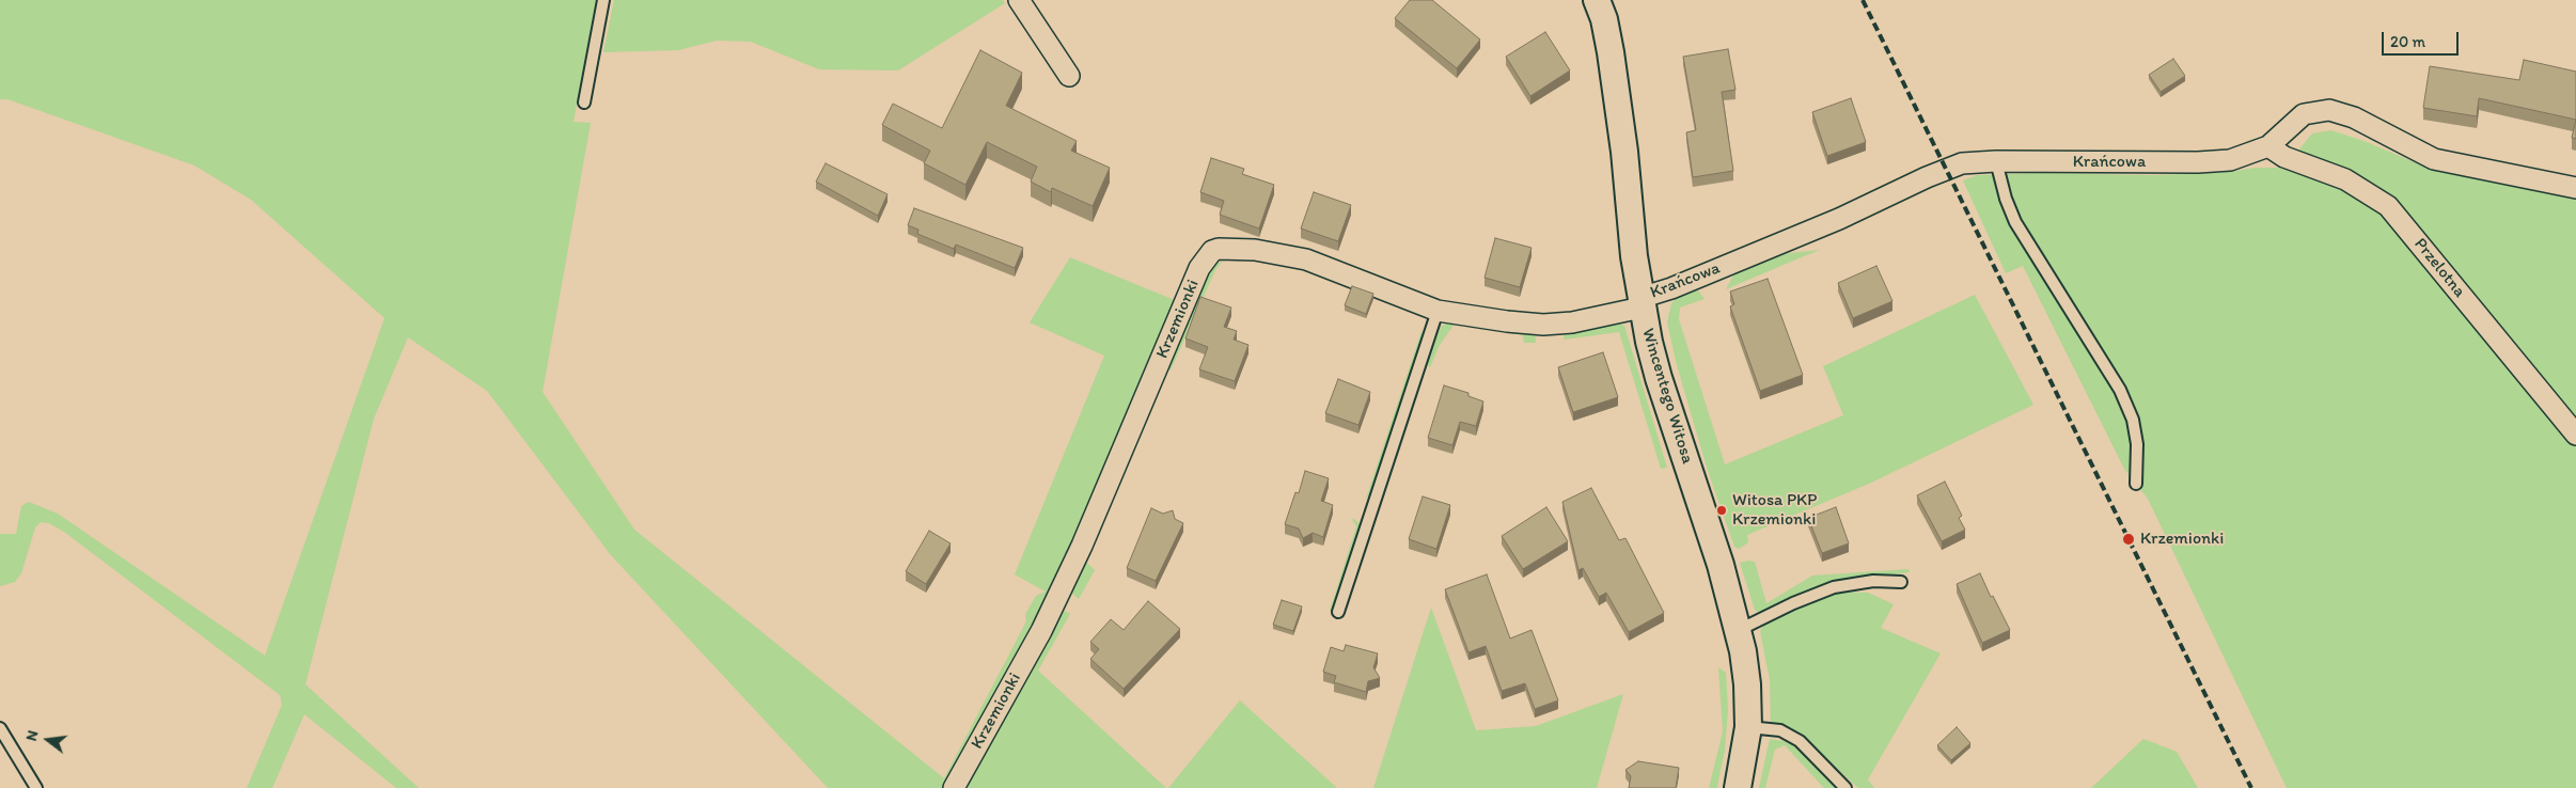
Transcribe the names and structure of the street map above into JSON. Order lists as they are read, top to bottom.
{
  "streets": {
    "street": [
      "Krańcowa",
      "Przelotna",
      "Krzemionki",
      "Wincentego Witosa"
    ]
  },
  "crossings": [
    ["Krańcowa", "Przelotna"],
    ["Krańcowa", "Krzemionki"],
    ["Krańcowa", "Wincentego Witosa"],
    ["Krzemionki", "Wincentego Witosa"]
  ],
  "places": ["Witosa PKP Krzemionki", "Krzemionki"],
  "scale_bar": "20 m",
  "north": "left"
}
